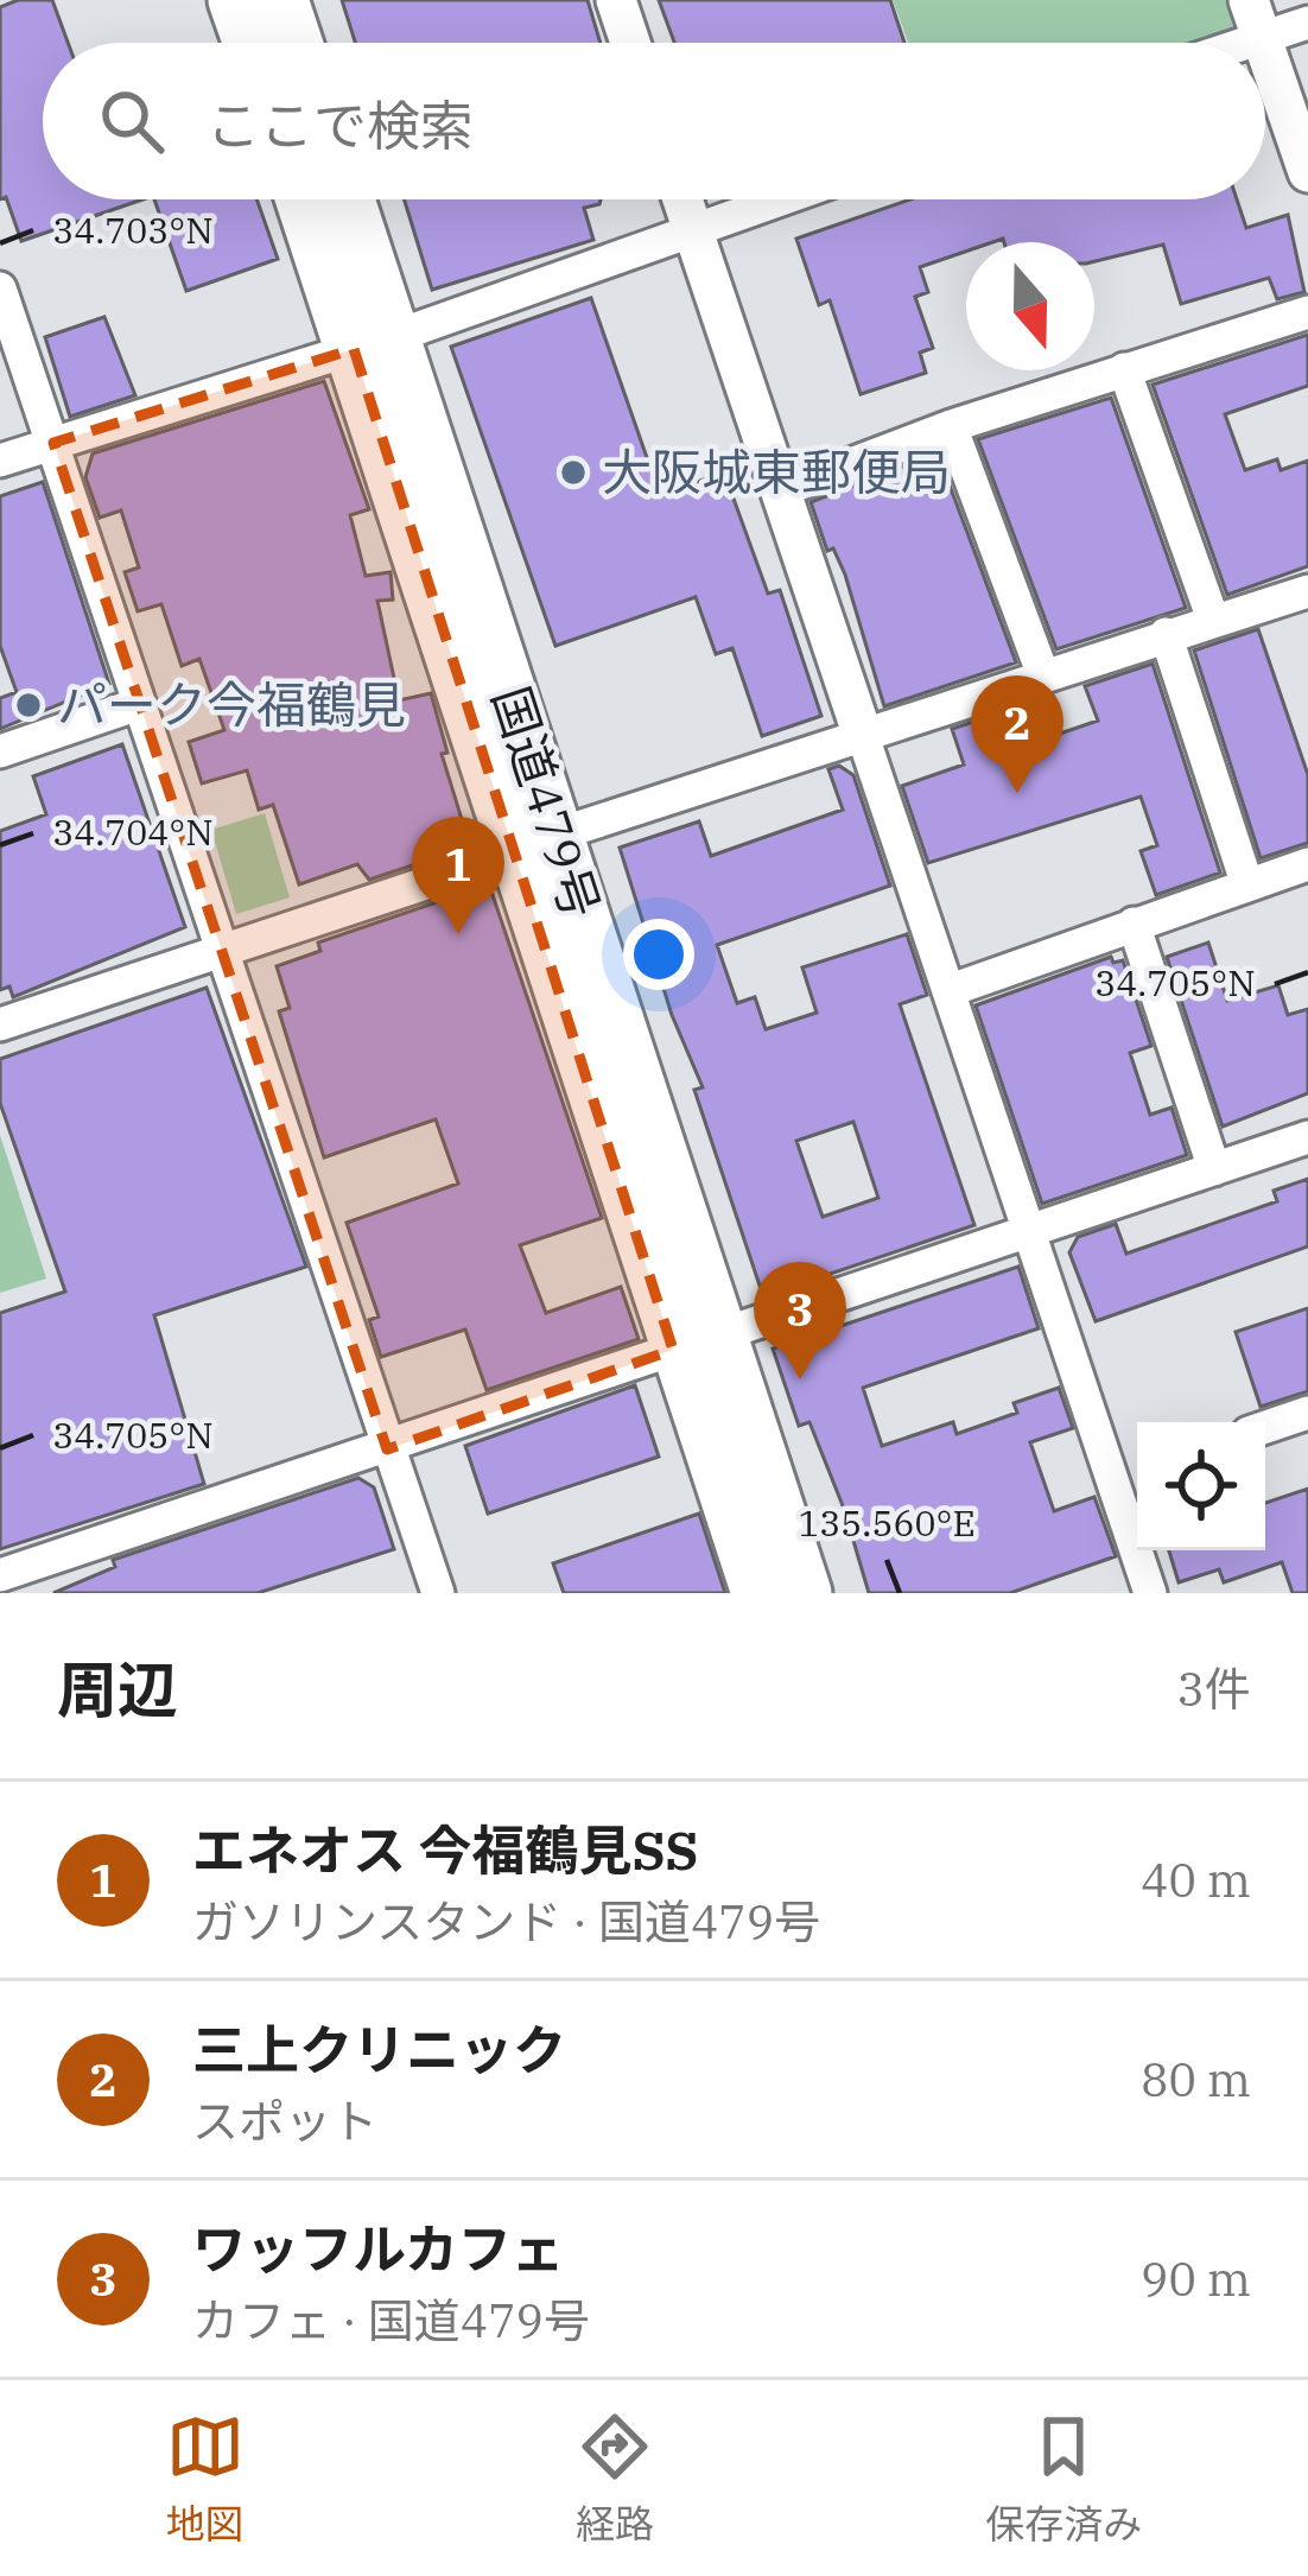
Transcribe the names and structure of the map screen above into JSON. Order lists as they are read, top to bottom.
{
  "streets": {
    "highway": ["国道479号"]
  },
  "places": ["大阪城東郵便局", "パーク今福鶴見"],
  "north": "bottom",
  "page": {
    "search": "ここで検索",
    "pins": ["2", "1", "3"],
    "heading": ["周辺", "3件"],
    "list": [
      {
        "mark": "1",
        "name": "エネオス 今福鶴見SS",
        "note": "ガソリンスタンド · 国道479号",
        "value": "40 m"
      },
      {
        "mark": "2",
        "name": "三上クリニック",
        "note": "スポット",
        "value": "80 m"
      },
      {
        "mark": "3",
        "name": "ワッフルカフェ",
        "note": "カフェ · 国道479号",
        "value": "90 m"
      }
    ],
    "nav": ["地図", "経路", "保存済み"]
  },
  "coordinates": [
    "34.703°N",
    "34.704°N",
    "34.705°N",
    "135.560°E"
  ]
}
